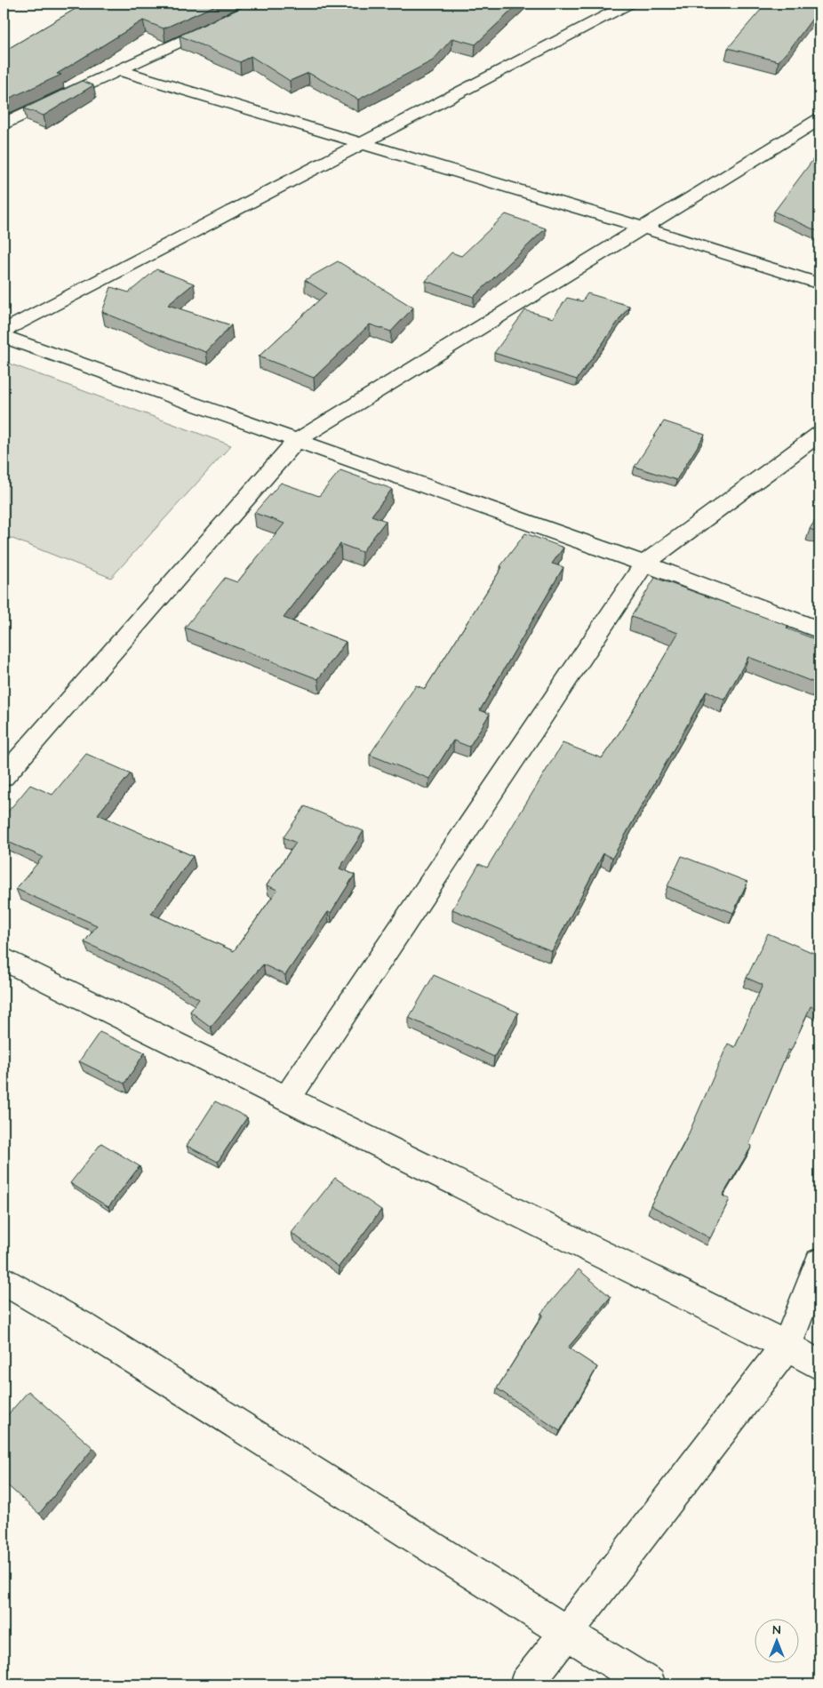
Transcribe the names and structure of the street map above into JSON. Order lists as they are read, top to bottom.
{
  "north": "top"
}
